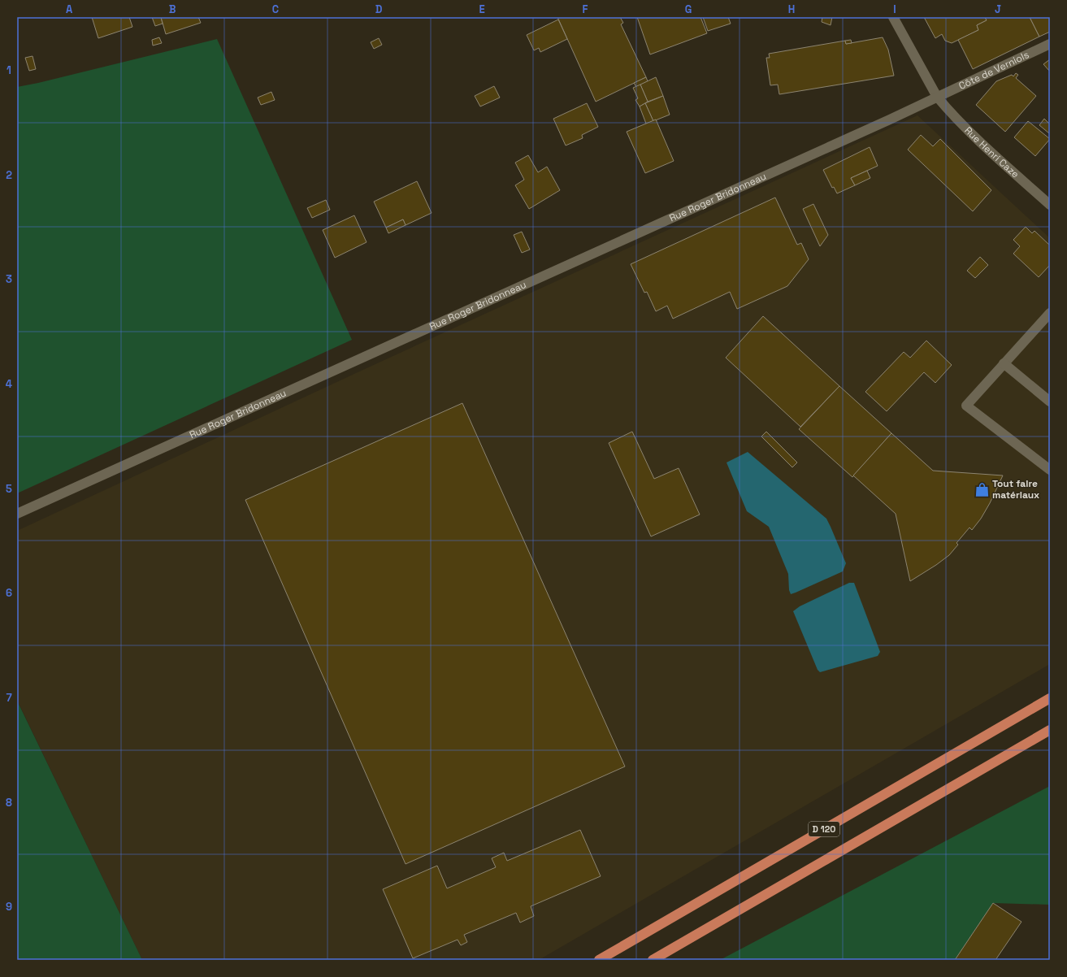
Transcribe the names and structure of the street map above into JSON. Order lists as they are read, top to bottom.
{
  "streets": {
    "highway": ["D 120"],
    "street": ["Côte de Verniols", "Rue Henri Caze", "Rue Roger Bridonneau"]
  },
  "crossings": [
    ["Côte de Verniols", "Rue Henri Caze"],
    ["Côte de Verniols", "Rue Roger Bridonneau"],
    ["Rue Henri Caze", "Rue Roger Bridonneau"]
  ],
  "places": {
    "shop": ["Tout faire matériaux"]
  },
  "grid": {
    "columns": [
      "A",
      "B",
      "C",
      "D",
      "E",
      "F",
      "G",
      "H",
      "I",
      "J"
    ],
    "rows": [
      "1",
      "2",
      "3",
      "4",
      "5",
      "6",
      "7",
      "8",
      "9"
    ]
  }
}
